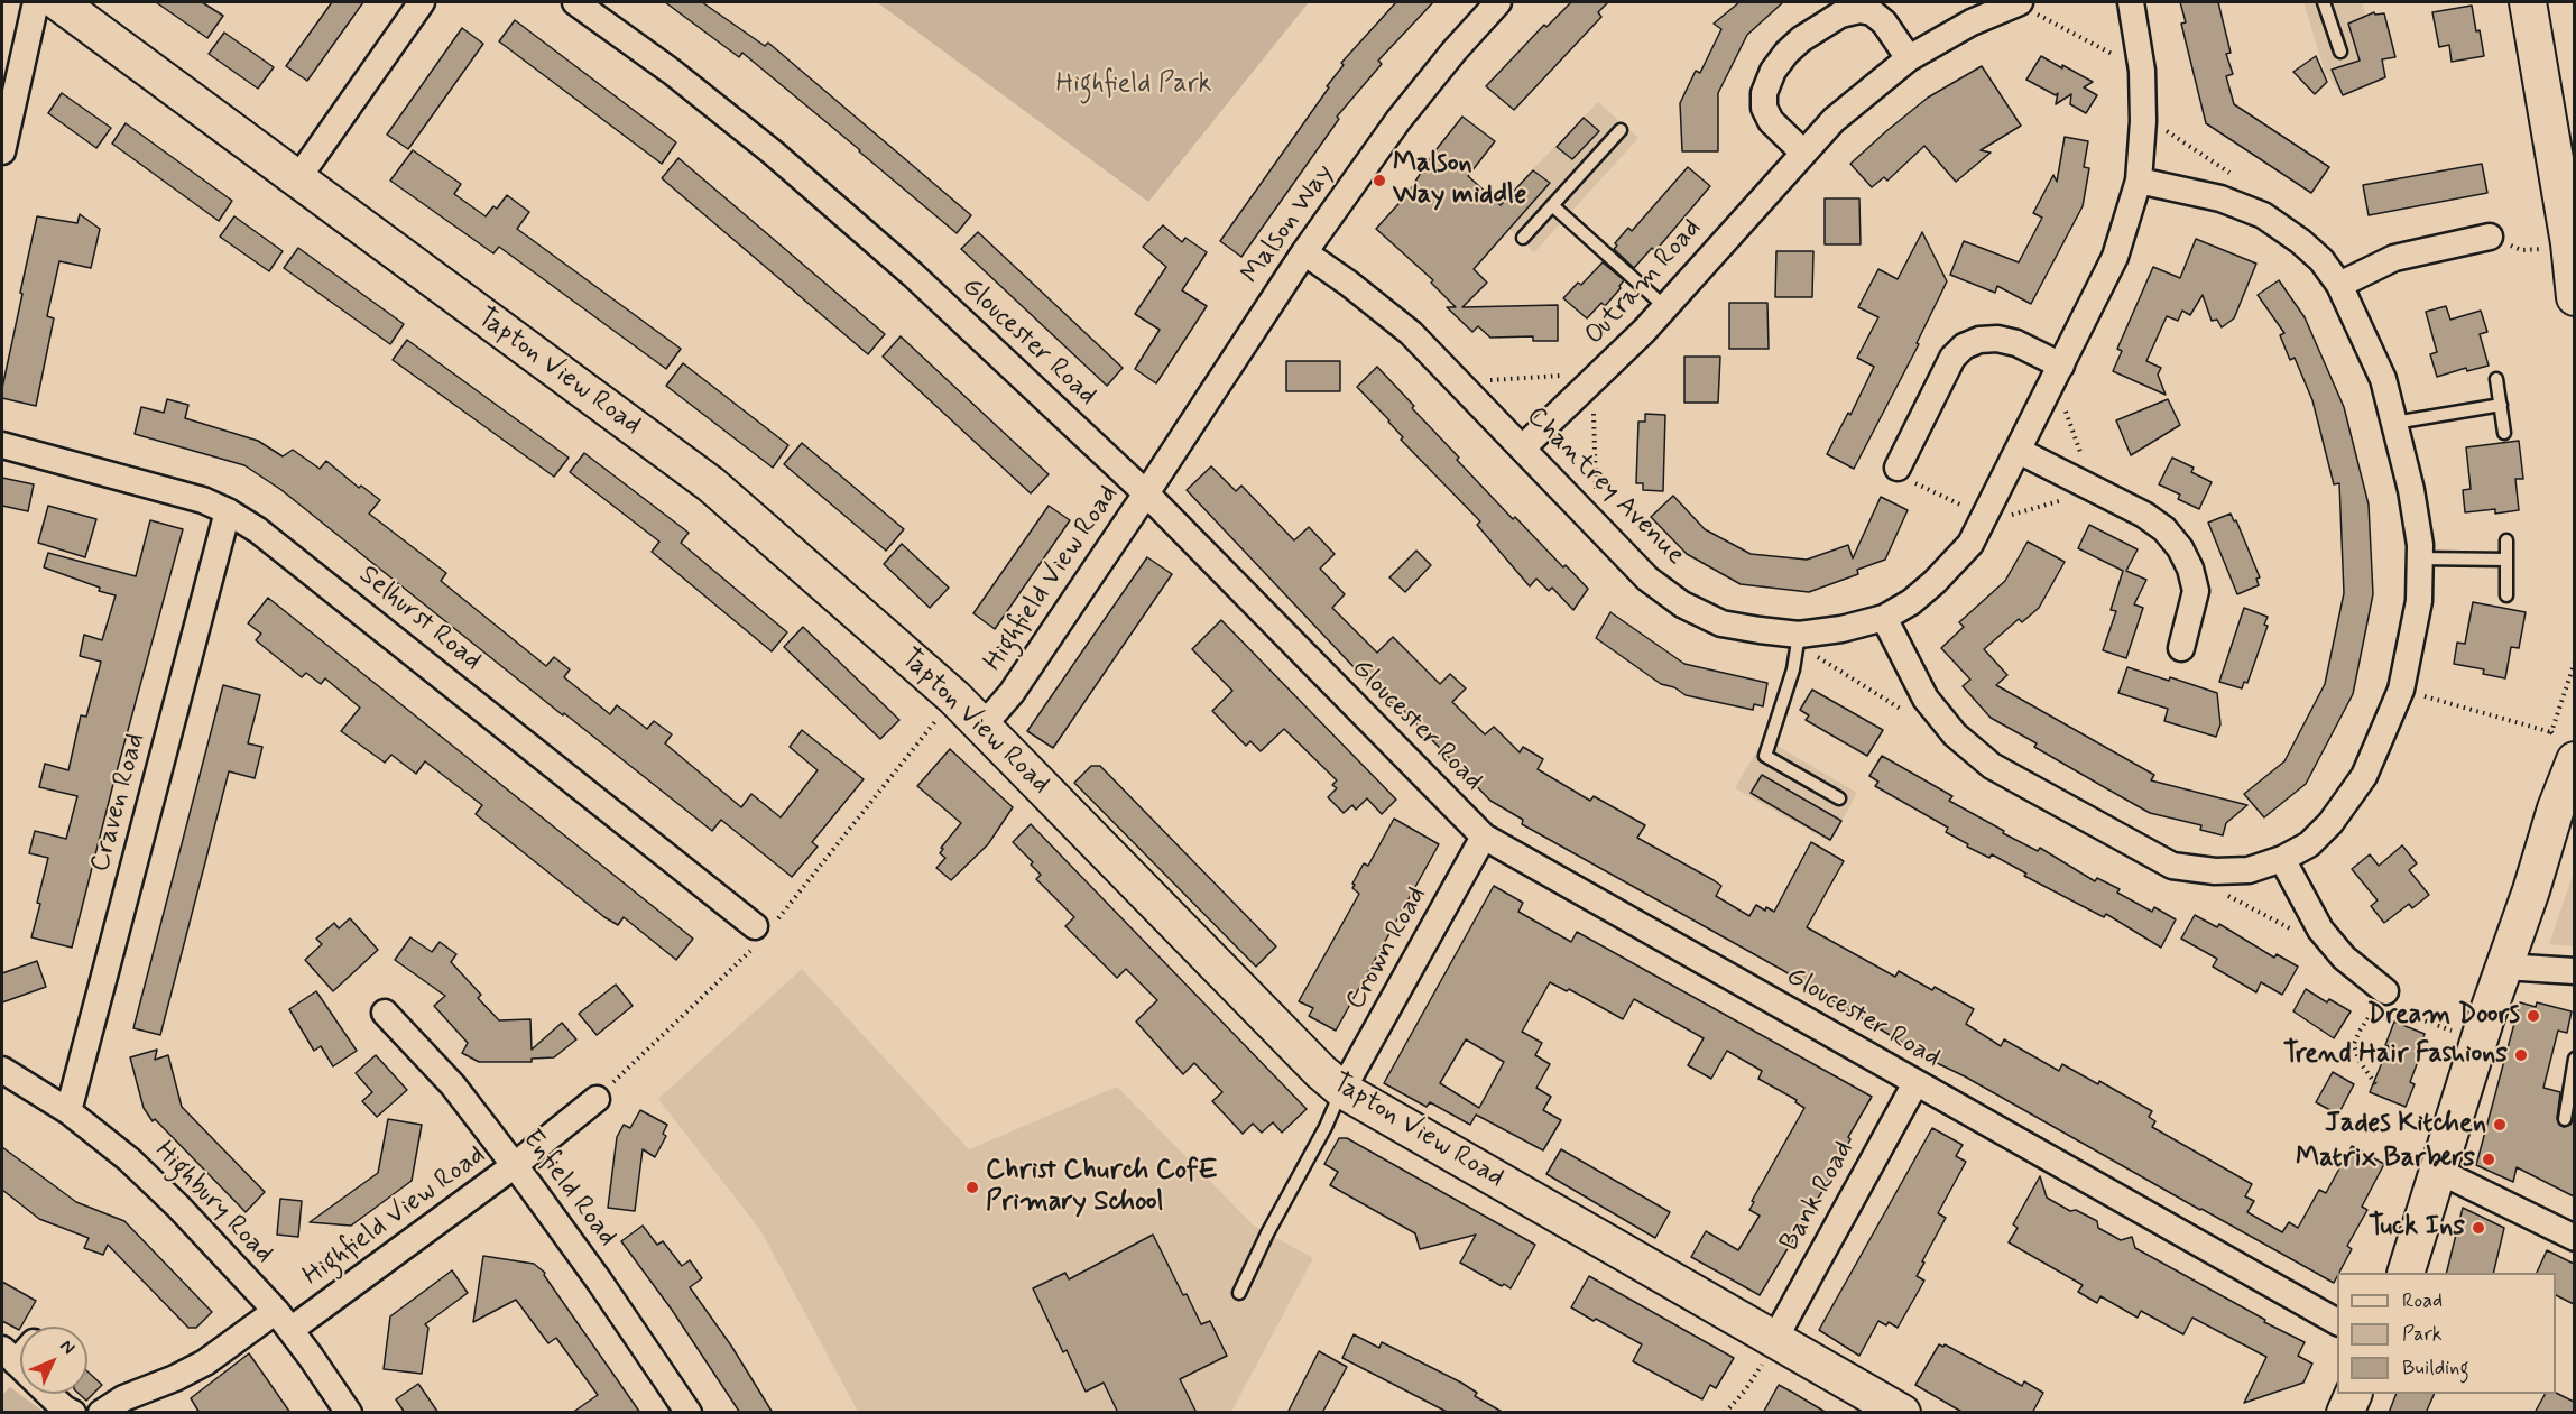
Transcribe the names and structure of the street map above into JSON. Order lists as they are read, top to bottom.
{
  "streets": {
    "street": [
      "Malson Way",
      "Outram Road",
      "Gloucester Road",
      "Tapton View Road",
      "Chantrey Avenue",
      "Highfield View Road",
      "Selhurst Road",
      "Craven Road",
      "Crown Road",
      "Enfield Road",
      "Bank Road",
      "Highbury Road"
    ]
  },
  "crossings": [
    ["Malson Way", "Gloucester Road"],
    ["Malson Way", "Chantrey Avenue"],
    ["Malson Way", "Highfield View Road"],
    ["Outram Road", "Chantrey Avenue"],
    ["Gloucester Road", "Highfield View Road"],
    ["Gloucester Road", "Crown Road"],
    ["Gloucester Road", "Bank Road"],
    ["Tapton View Road", "Highfield View Road"],
    ["Tapton View Road", "Crown Road"],
    ["Tapton View Road", "Bank Road"],
    ["Highfield View Road", "Enfield Road"],
    ["Highfield View Road", "Highbury Road"],
    ["Selhurst Road", "Craven Road"],
    ["Craven Road", "Highbury Road"]
  ],
  "parks": ["Highfield Park"],
  "places": [
    "Malson Way middle",
    "Dream Doors",
    "Trend Hair Fashions",
    "Jades Kitchen",
    "Matrix Barbers",
    "Christ Church CofE Primary School",
    "Tuck Ins"
  ],
  "legend": ["Road", "Park", "Building"],
  "north": "top right"
}
